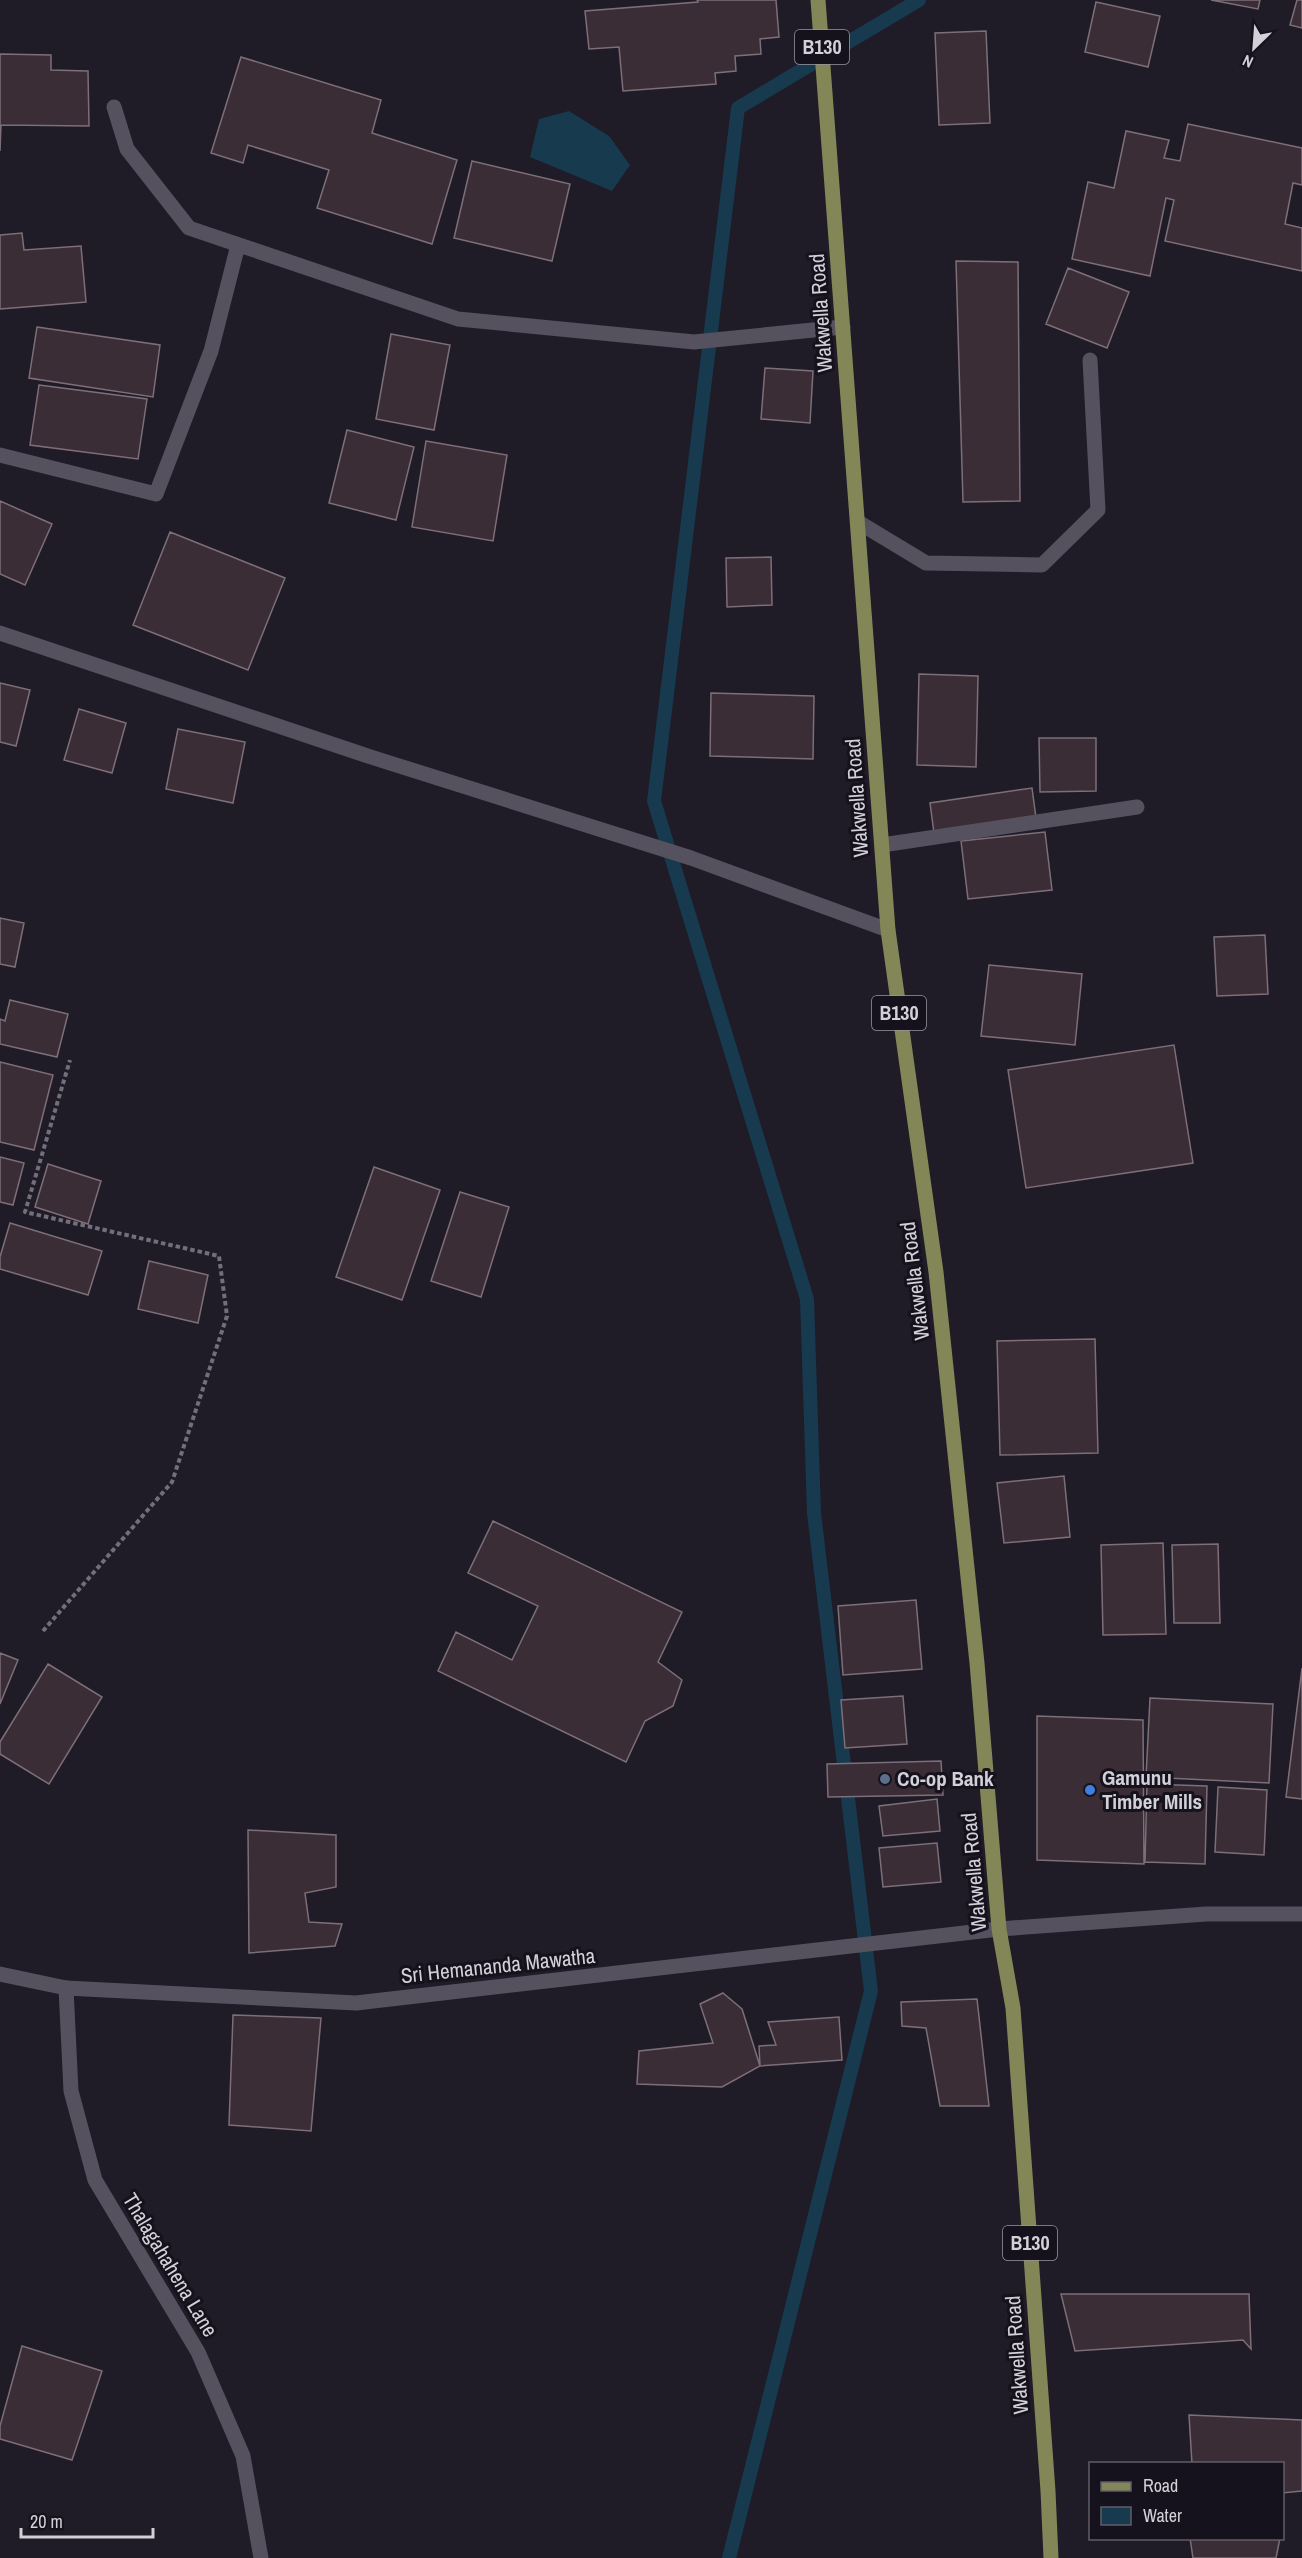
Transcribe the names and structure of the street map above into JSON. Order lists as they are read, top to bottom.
{
  "streets": {
    "main road": ["B130", "Wakwella Road"],
    "street": ["Sri Hemananda Mawatha", "Thalagahahena Lane"]
  },
  "crossings": [
    ["Wakwella Road", "Sri Hemananda Mawatha"],
    ["Sri Hemananda Mawatha", "Thalagahahena Lane"]
  ],
  "places": ["Co-op Bank", "Gamunu Timber Mills"],
  "legend": ["Road", "Water"],
  "scale_bar": "20 m",
  "north": "bottom left"
}
